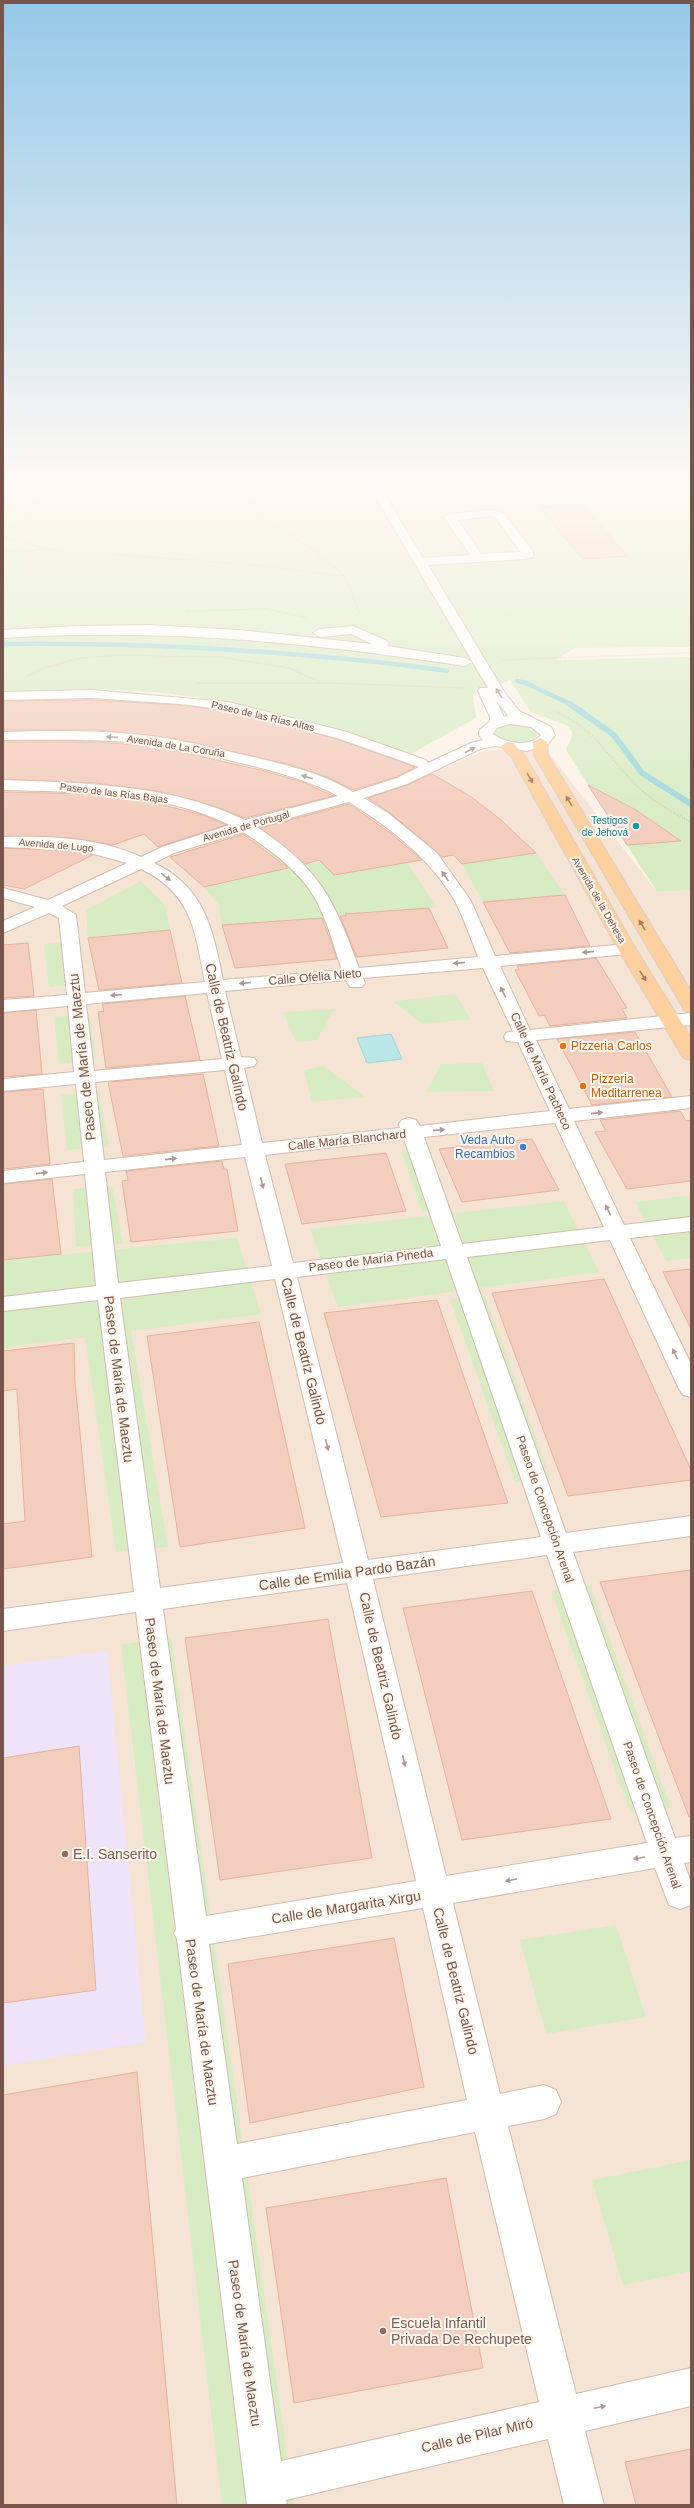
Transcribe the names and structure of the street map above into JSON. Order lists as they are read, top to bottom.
{
  "streets": {
    "main road": ["Avenida de la Dehesa"],
    "street": [
      "Paseo de las Rías Altas",
      "Avenida de La Coruña",
      "Paseo de las Rías Bajas",
      "Avenida de Portugal",
      "Avenida de Lugo",
      "Calle Ofelia Nieto",
      "Calle de Beatriz Galindo",
      "Paseo de María de Maeztu",
      "Calle de María Pacheco",
      "Calle María Blanchard",
      "Paseo de María Pineda",
      "Paseo de Concepción Arenal",
      "Calle de Emilia Pardo Bazán",
      "Calle de Margarita Xirgu",
      "Calle de Pilar Miró"
    ]
  },
  "crossings": [
    ["Paseo de las Rías Altas", "Avenida de Portugal"],
    ["Avenida de La Coruña", "Avenida de Portugal"],
    ["Avenida de La Coruña", "Calle de María Pacheco"],
    ["Paseo de las Rías Bajas", "Avenida de Portugal"],
    ["Avenida de Portugal", "Avenida de Lugo"],
    ["Avenida de Portugal", "Avenida de la Dehesa"],
    ["Avenida de Portugal", "Calle de Beatriz Galindo"],
    ["Avenida de Portugal", "Paseo de María de Maeztu"],
    ["Avenida de Portugal", "Calle de María Pacheco"],
    ["Avenida de Lugo", "Calle de Beatriz Galindo"],
    ["Avenida de la Dehesa", "Calle Ofelia Nieto"],
    ["Calle Ofelia Nieto", "Calle de Beatriz Galindo"],
    ["Calle Ofelia Nieto", "Paseo de María de Maeztu"],
    ["Calle Ofelia Nieto", "Calle de María Pacheco"],
    ["Calle de Beatriz Galindo", "Calle María Blanchard"],
    ["Calle de Beatriz Galindo", "Paseo de María Pineda"],
    ["Calle de Beatriz Galindo", "Calle de Emilia Pardo Bazán"],
    ["Calle de Beatriz Galindo", "Calle de Margarita Xirgu"],
    ["Calle de Beatriz Galindo", "Calle de Pilar Miró"],
    ["Paseo de María de Maeztu", "Calle María Blanchard"],
    ["Paseo de María de Maeztu", "Paseo de María Pineda"],
    ["Paseo de María de Maeztu", "Calle de Emilia Pardo Bazán"],
    ["Paseo de María de Maeztu", "Calle de Margarita Xirgu"],
    ["Paseo de María de Maeztu", "Calle de Pilar Miró"],
    ["Calle de María Pacheco", "Calle María Blanchard"],
    ["Calle de María Pacheco", "Paseo de María Pineda"],
    ["Calle María Blanchard", "Paseo de Concepción Arenal"],
    ["Paseo de María Pineda", "Paseo de Concepción Arenal"],
    ["Paseo de Concepción Arenal", "Calle de Emilia Pardo Bazán"],
    ["Paseo de Concepción Arenal", "Calle de Margarita Xirgu"]
  ],
  "one_way": ["Avenida de la Dehesa", "Calle de Beatriz Galindo", "Calle de Margarita Xirgu"],
  "places": [
    "Testigos de Jehová",
    "Pizzeria Carlos",
    "Pizzeria Meditarrenea",
    "Veda Auto Recambios",
    "E.I. Sanserito",
    "Escuela Infantil Privada De Rechupete"
  ]
}
